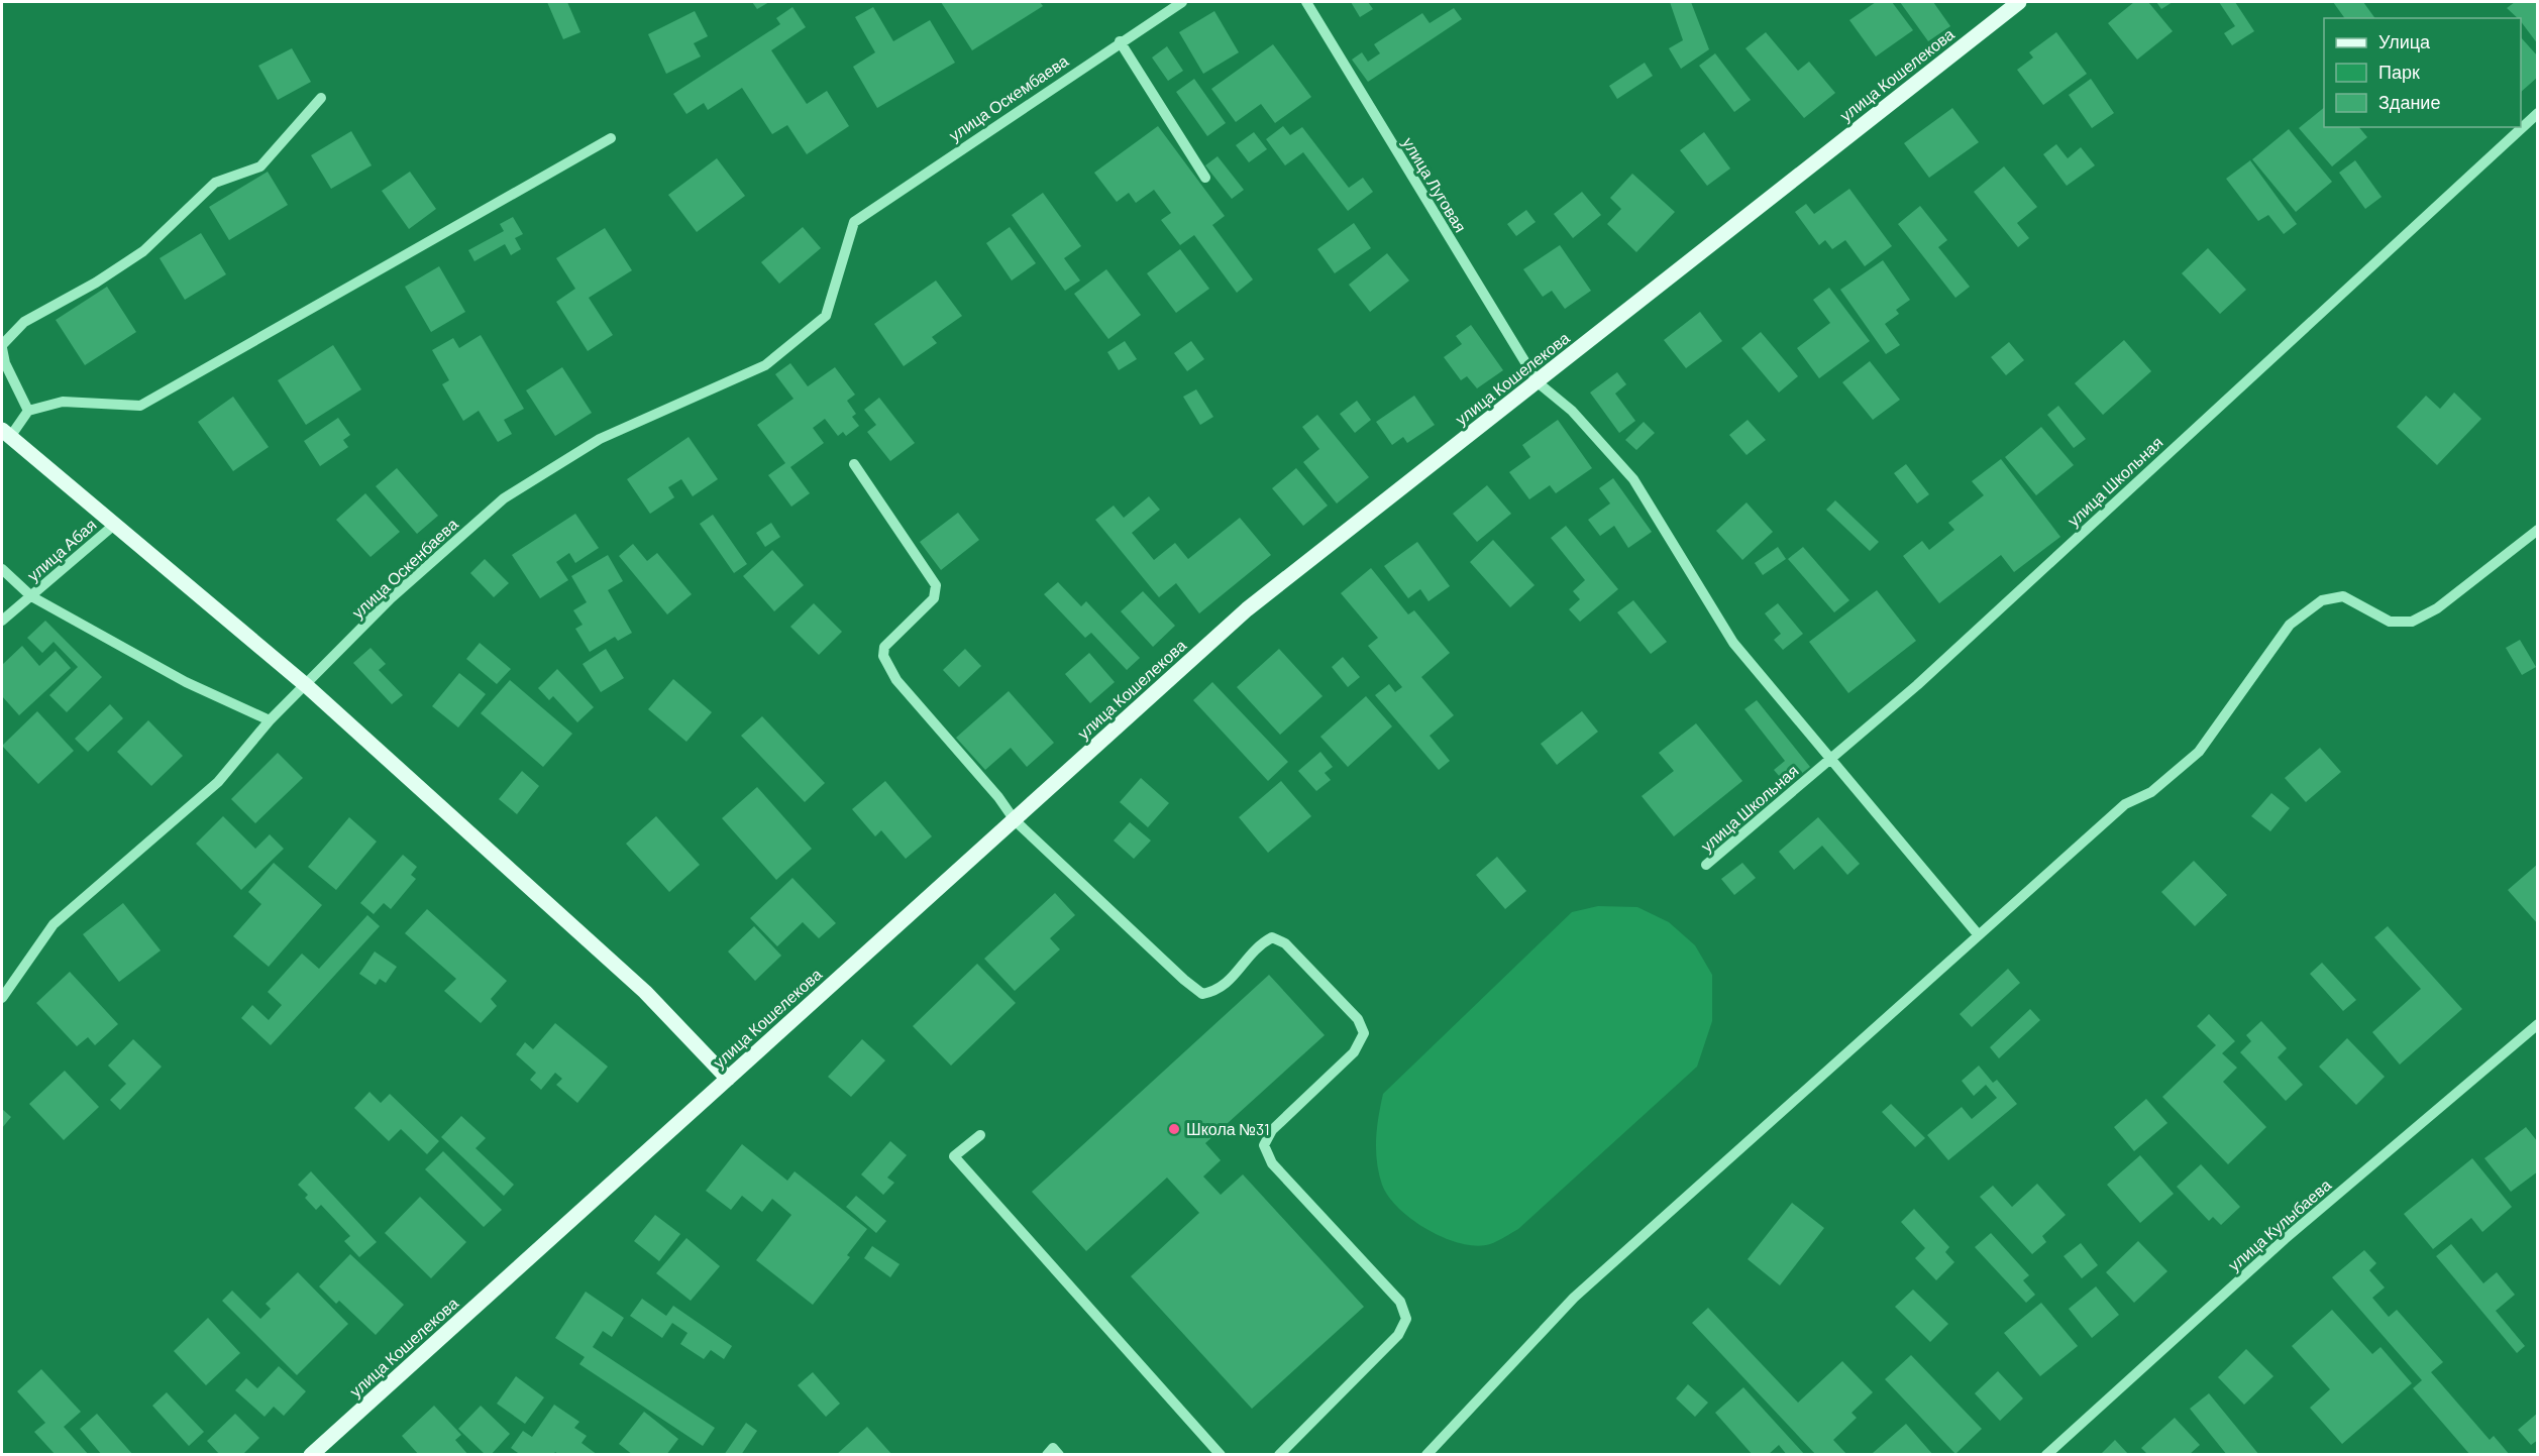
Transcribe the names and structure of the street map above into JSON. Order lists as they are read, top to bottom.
{
  "streets": {
    "main road": ["улица Кошелекова"],
    "street": [
      "улица Оскембаева",
      "улица Луговая",
      "улица Школьная",
      "улица Абая",
      "улица Оскенбаева",
      "улица Кулыбаева"
    ]
  },
  "crossings": [
    ["улица Кошелекова", "улица Луговая"],
    ["улица Оскембаева", "улица Оскенбаева"],
    ["улица Луговая", "улица Школьная"]
  ],
  "places": ["Школа №31"],
  "legend": ["Улица", "Парк", "Здание"]
}
